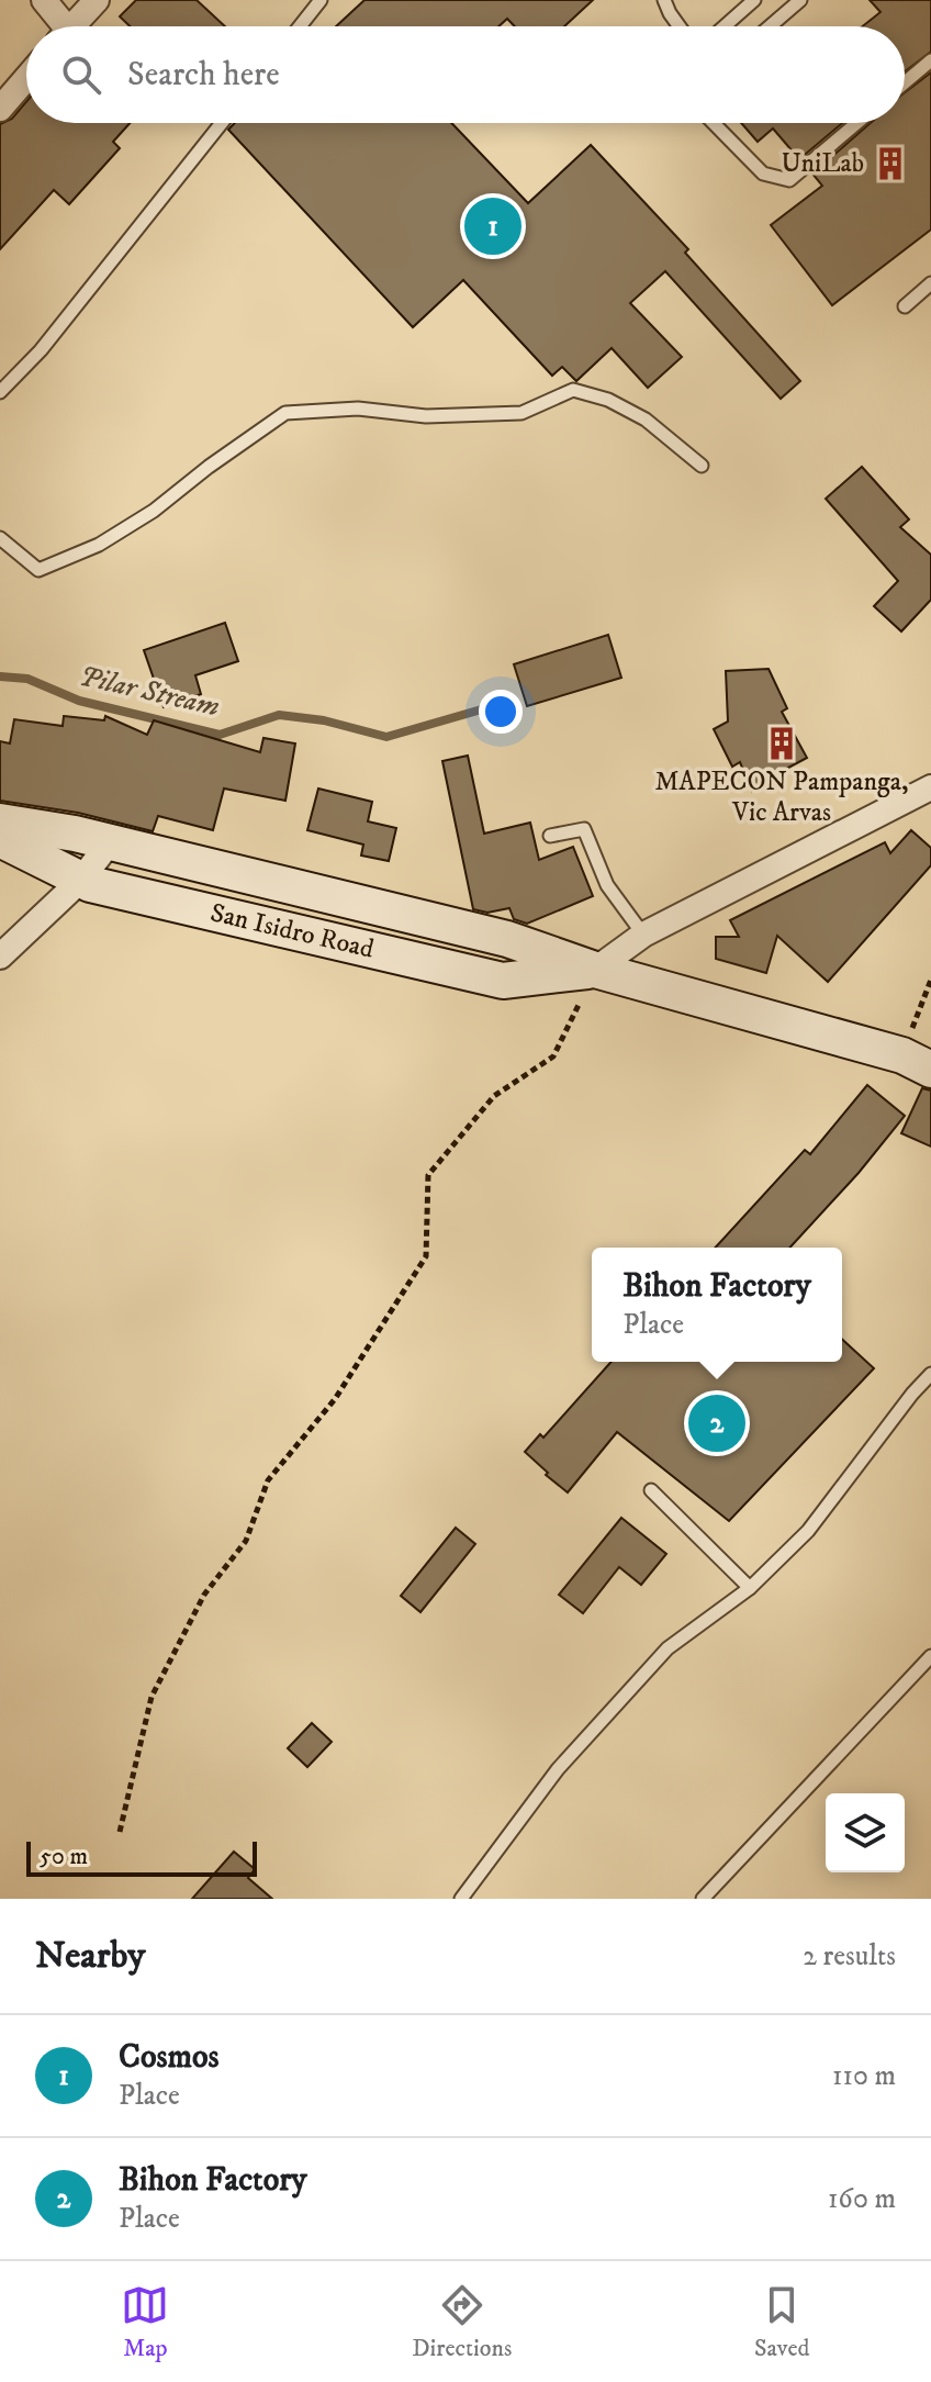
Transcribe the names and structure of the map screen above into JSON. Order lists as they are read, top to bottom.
{
  "streets": {
    "main road": ["San Isidro Road"]
  },
  "water": ["Pilar Stream"],
  "places": {
    "building": ["UniLab", "MAPECON Pampanga, Vic Arvas"]
  },
  "scale_bar": "50 m",
  "page": {
    "search": "Search here",
    "pins": ["1", "2"],
    "popup": ["Bihon Factory", "Place"],
    "scale": "50 m",
    "heading": ["Nearby", "2 results"],
    "list": [
      {
        "mark": "1",
        "name": "Cosmos",
        "note": "Place",
        "value": "110 m"
      },
      {
        "mark": "2",
        "name": "Bihon Factory",
        "note": "Place",
        "value": "160 m"
      }
    ],
    "nav": ["Map", "Directions", "Saved"]
  }
}
